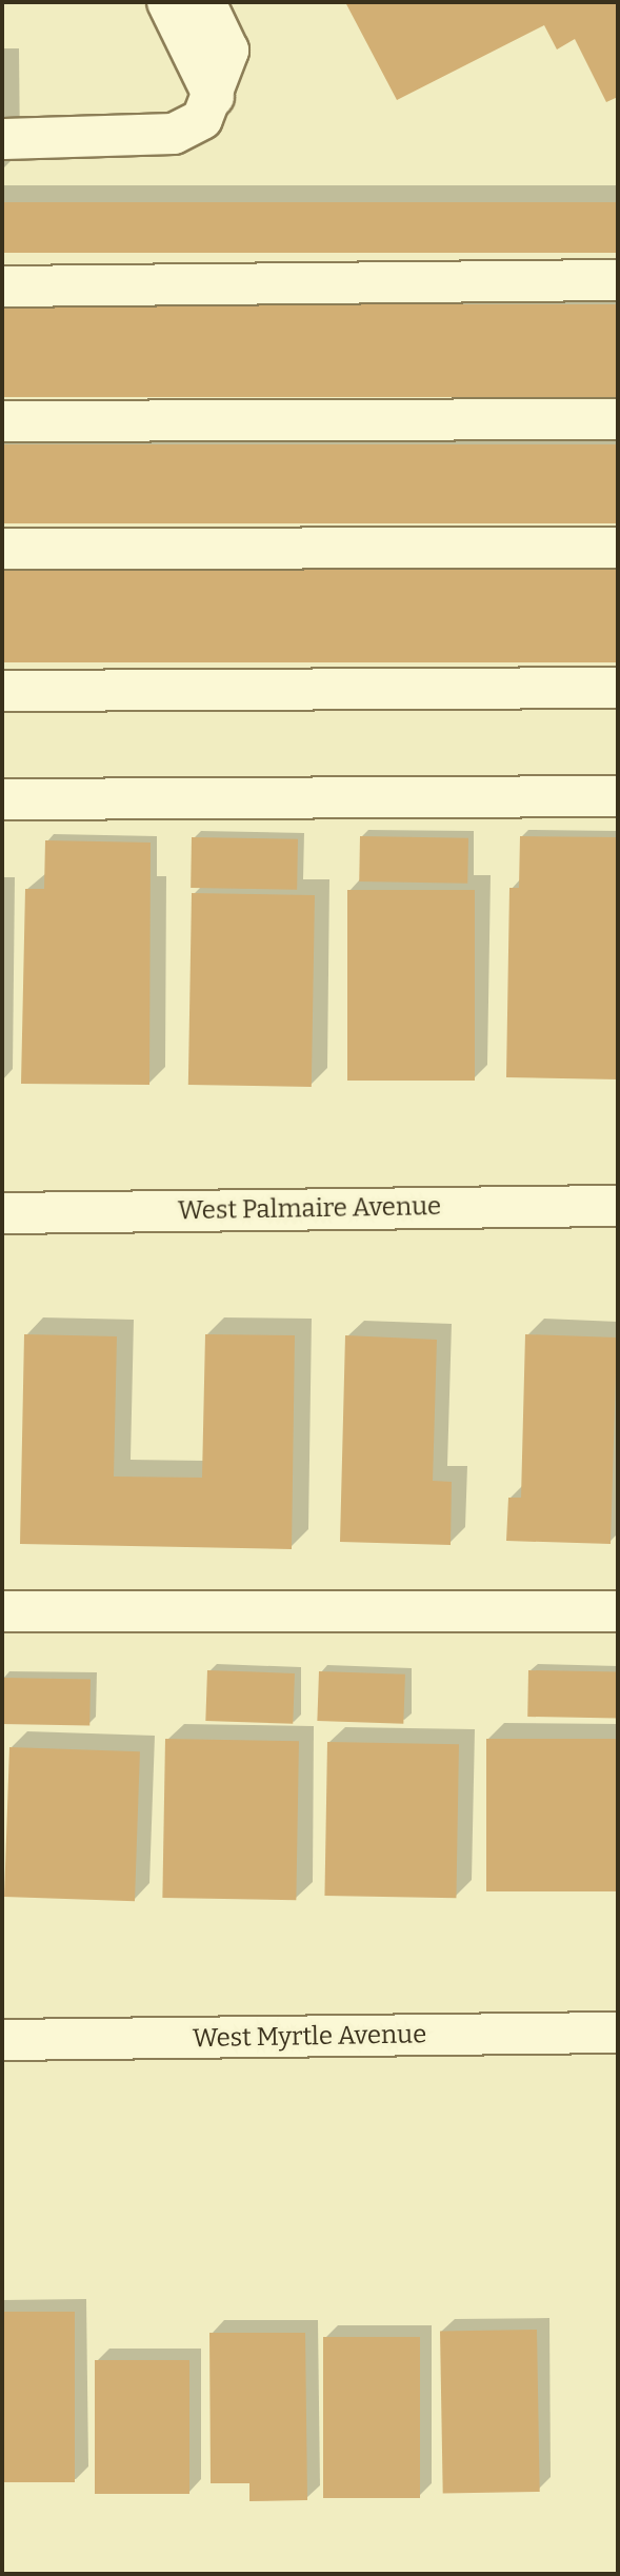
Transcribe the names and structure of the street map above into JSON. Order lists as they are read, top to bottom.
{
  "streets": {
    "street": ["West Palmaire Avenue", "West Myrtle Avenue"]
  }
}
